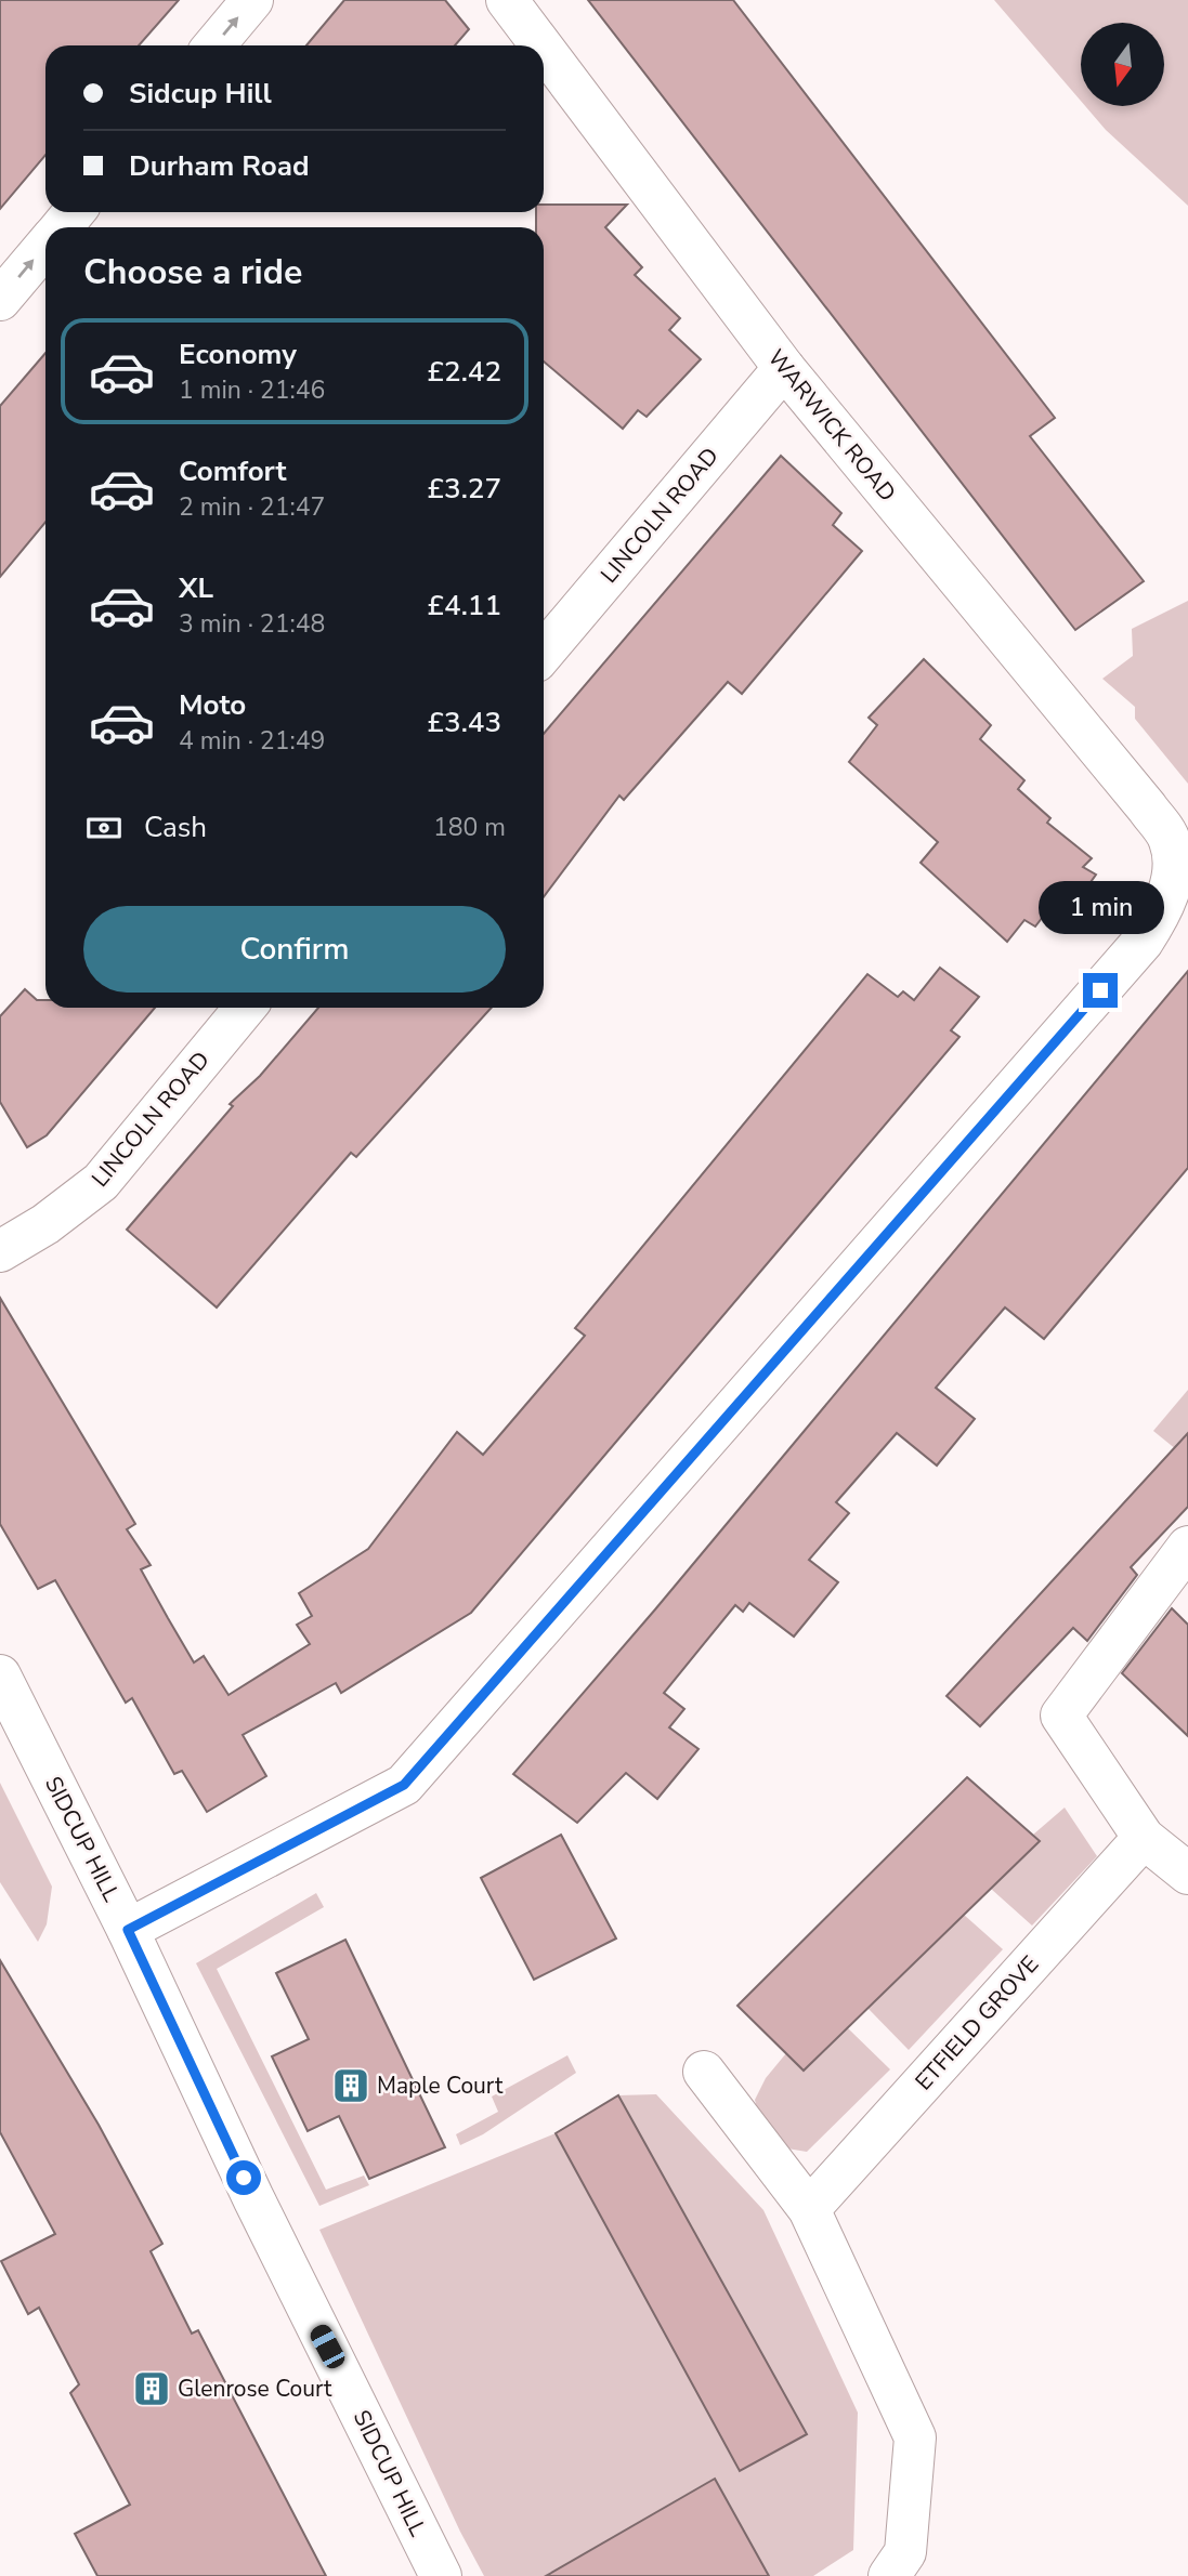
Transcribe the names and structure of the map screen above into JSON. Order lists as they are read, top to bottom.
{
  "streets": {
    "street": [
      "WARWICK ROAD",
      "LINCOLN ROAD",
      "SIDCUP HILL",
      "ETFIELD GROVE"
    ]
  },
  "crossings": [
    ["WARWICK ROAD", "LINCOLN ROAD"],
    ["WARWICK ROAD", "SIDCUP HILL"]
  ],
  "places": {
    "building": ["Maple Court", "Glenrose Court"]
  },
  "north": "bottom",
  "page": {
    "banner": ["Sidcup Hill", "Durham Road"],
    "heading": "Choose a ride",
    "list": [
      {
        "name": "Economy",
        "note": "1 min · 21:46",
        "value": "£2.42"
      },
      {
        "name": "Comfort",
        "note": "2 min · 21:47",
        "value": "£3.27"
      },
      {
        "name": "XL",
        "note": "3 min · 21:48",
        "value": "£4.11"
      },
      {
        "name": "Moto",
        "note": "4 min · 21:49",
        "value": "£3.43"
      }
    ],
    "pay": ["Cash", "180 m"],
    "bubble": "1 min",
    "buttons": "Confirm"
  }
}
